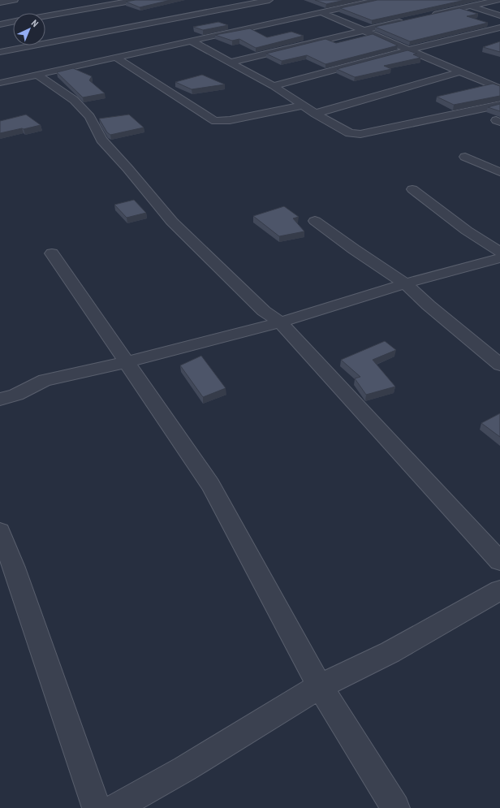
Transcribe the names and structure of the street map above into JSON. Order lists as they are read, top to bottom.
{
  "north": "top right"
}
